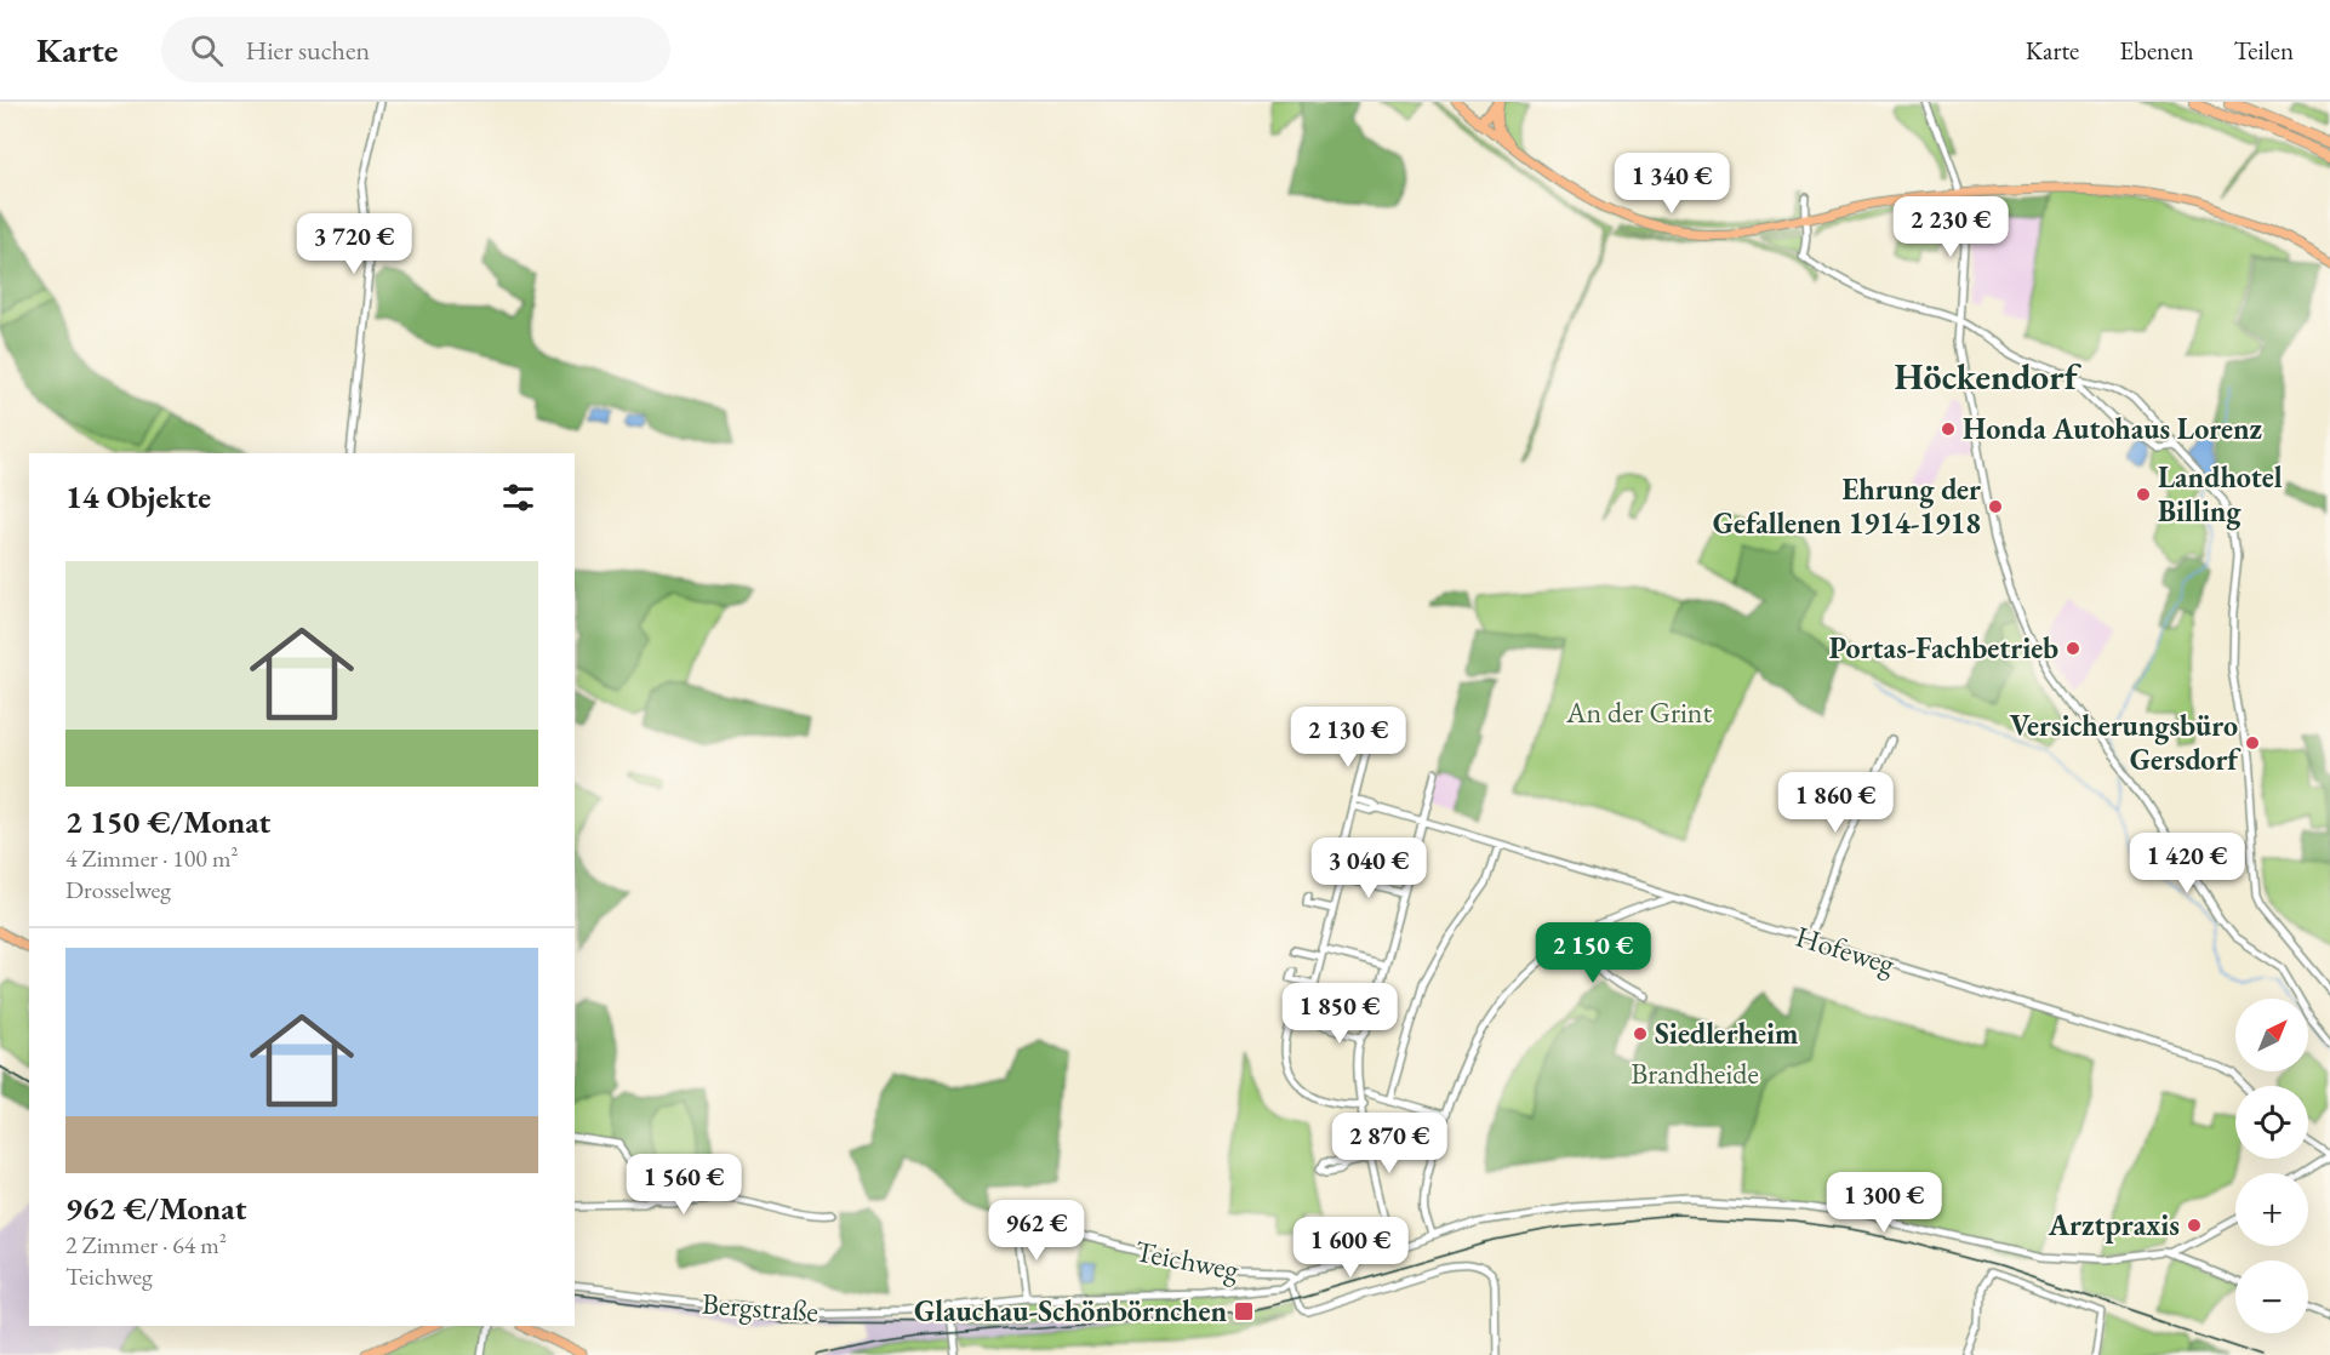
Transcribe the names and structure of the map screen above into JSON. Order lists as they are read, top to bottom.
{
  "streets": {
    "street": ["Hofeweg", "Teichweg", "Bergstraße"]
  },
  "crossings": [
    ["Teichweg", "Bergstraße"]
  ],
  "districts": ["Höckendorf"],
  "parks": ["An der Grint", "Brandheide"],
  "places": {
    "other": [
      "Honda Autohaus Lorenz",
      "Landhotel Billing",
      "Ehrung der Gefallenen 1914-1918",
      "Portas-Fachbetrieb",
      "Versicherungsbüro Gersdorf",
      "Siedlerheim",
      "Arztpraxis"
    ],
    "transit": ["Glauchau-Schönbörnchen"]
  },
  "north": "top right",
  "page": {
    "header": "Karte",
    "search": "Hier suchen",
    "nav": ["Karte", "Ebenen", "Teilen"],
    "price": [
      "1 340 €",
      "2 230 €",
      "3 720 €",
      "2 130 €",
      "1 860 €",
      "1 420 €",
      "3 040 €",
      "2 150 €",
      "1 850 €",
      "2 870 €",
      "1 560 €",
      "1 300 €",
      "962 €",
      "1 600 €"
    ],
    "heading": "14 Objekte",
    "list": [
      {
        "name": "2 150 €/Monat",
        "note": "4 Zimmer · 100 m² · Drosselweg"
      },
      {
        "name": "962 €/Monat",
        "note": "2 Zimmer · 64 m² · Teichweg"
      }
    ],
    "map_buttons": ["+", "−"]
  }
}
